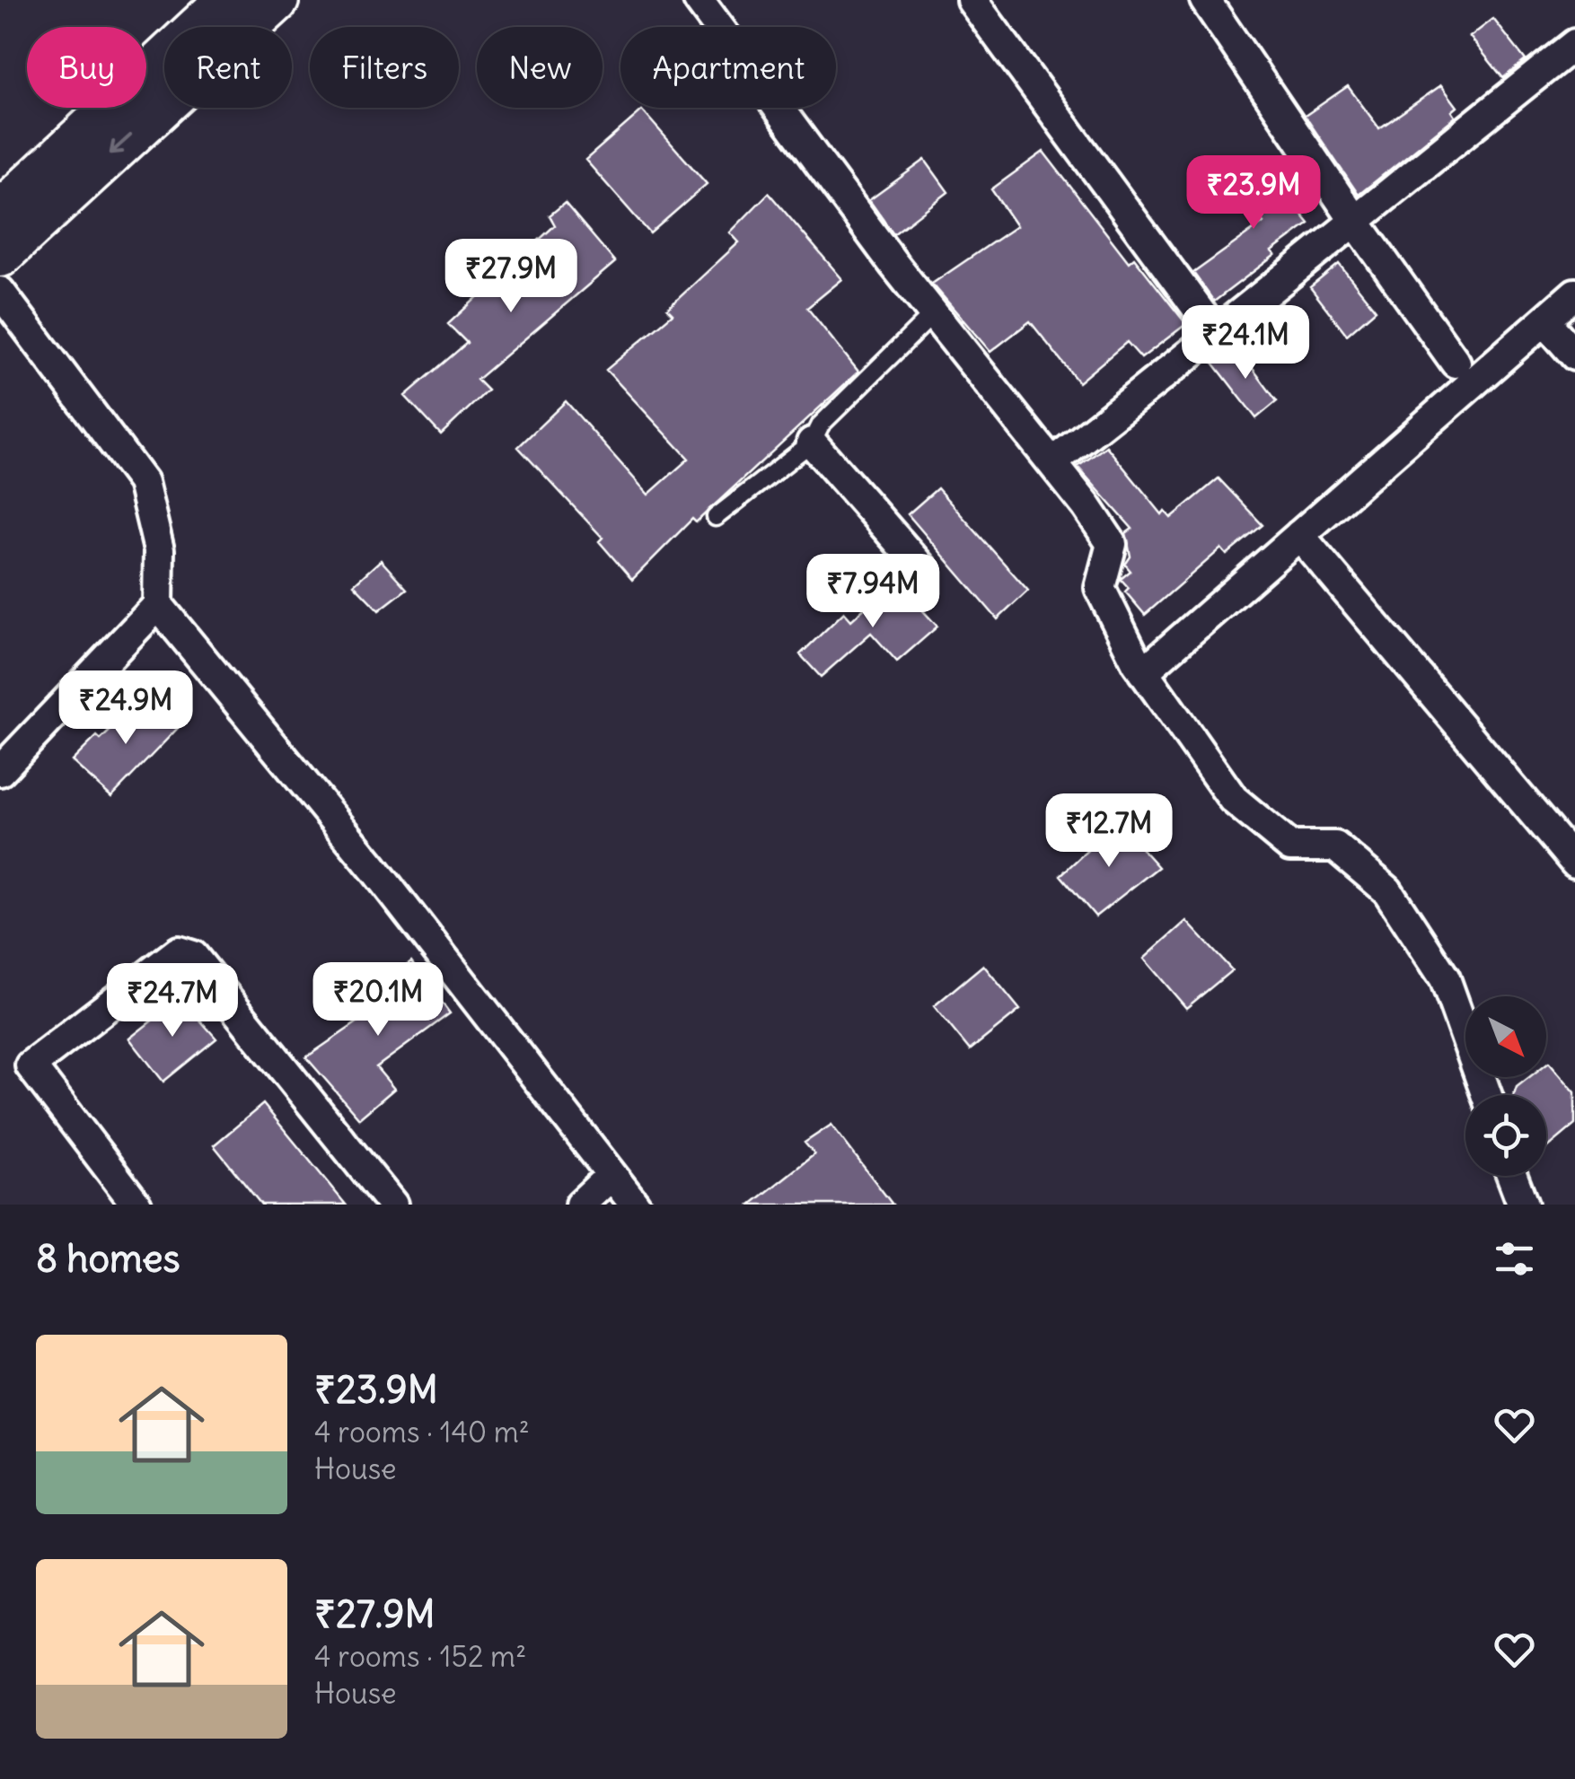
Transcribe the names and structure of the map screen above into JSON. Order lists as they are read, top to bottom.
{
  "north": "bottom right",
  "page": {
    "chip": [
      "Buy",
      "Rent",
      "Filters",
      "New",
      "Apartment"
    ],
    "price": [
      "₹23.9M",
      "₹27.9M",
      "₹24.1M",
      "₹7.94M",
      "₹24.9M",
      "₹12.7M",
      "₹20.1M",
      "₹24.7M"
    ],
    "heading": "8 homes",
    "list": [
      {
        "name": "₹23.9M",
        "note": "4 rooms · 140 m² · House"
      },
      {
        "name": "₹27.9M",
        "note": "4 rooms · 152 m² · House"
      }
    ]
  }
}
